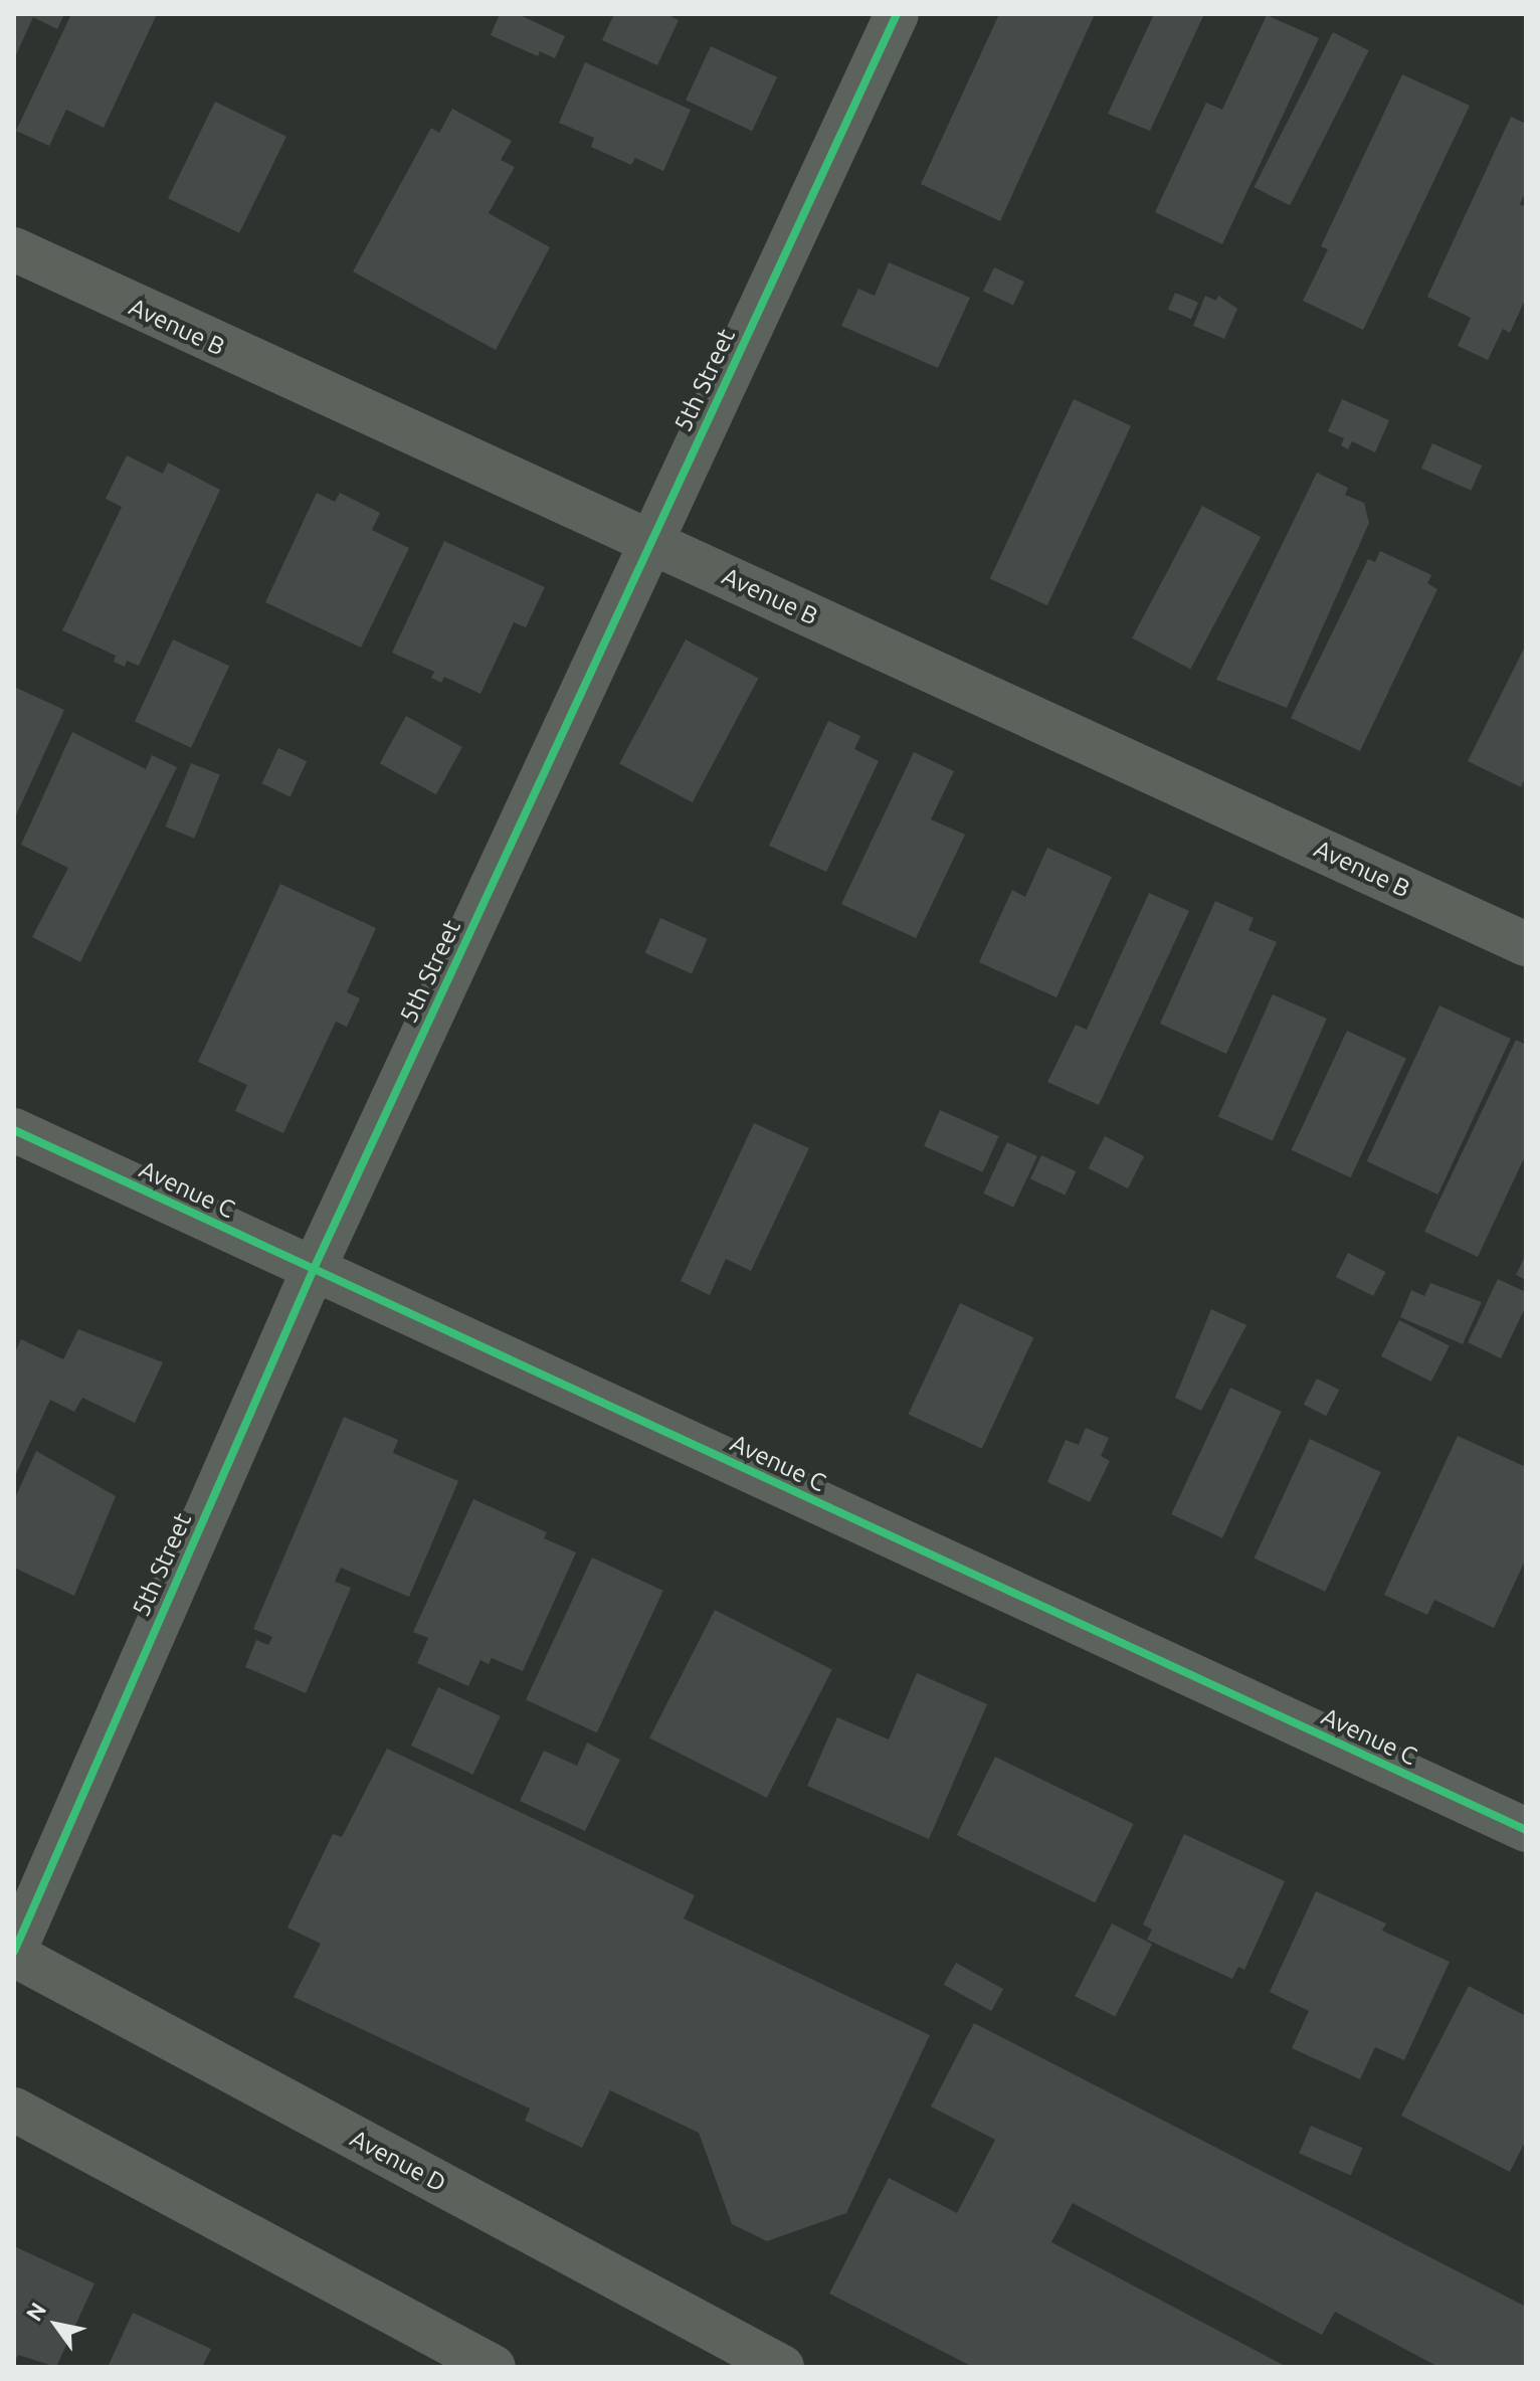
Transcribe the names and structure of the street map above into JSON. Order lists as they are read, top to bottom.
{
  "streets": {
    "street": [
      "Avenue B",
      "5th Street",
      "Avenue C",
      "Avenue D"
    ]
  },
  "crossings": [
    ["Avenue B", "5th Street"],
    ["5th Street", "Avenue C"],
    ["5th Street", "Avenue D"]
  ],
  "north": "top left"
}
